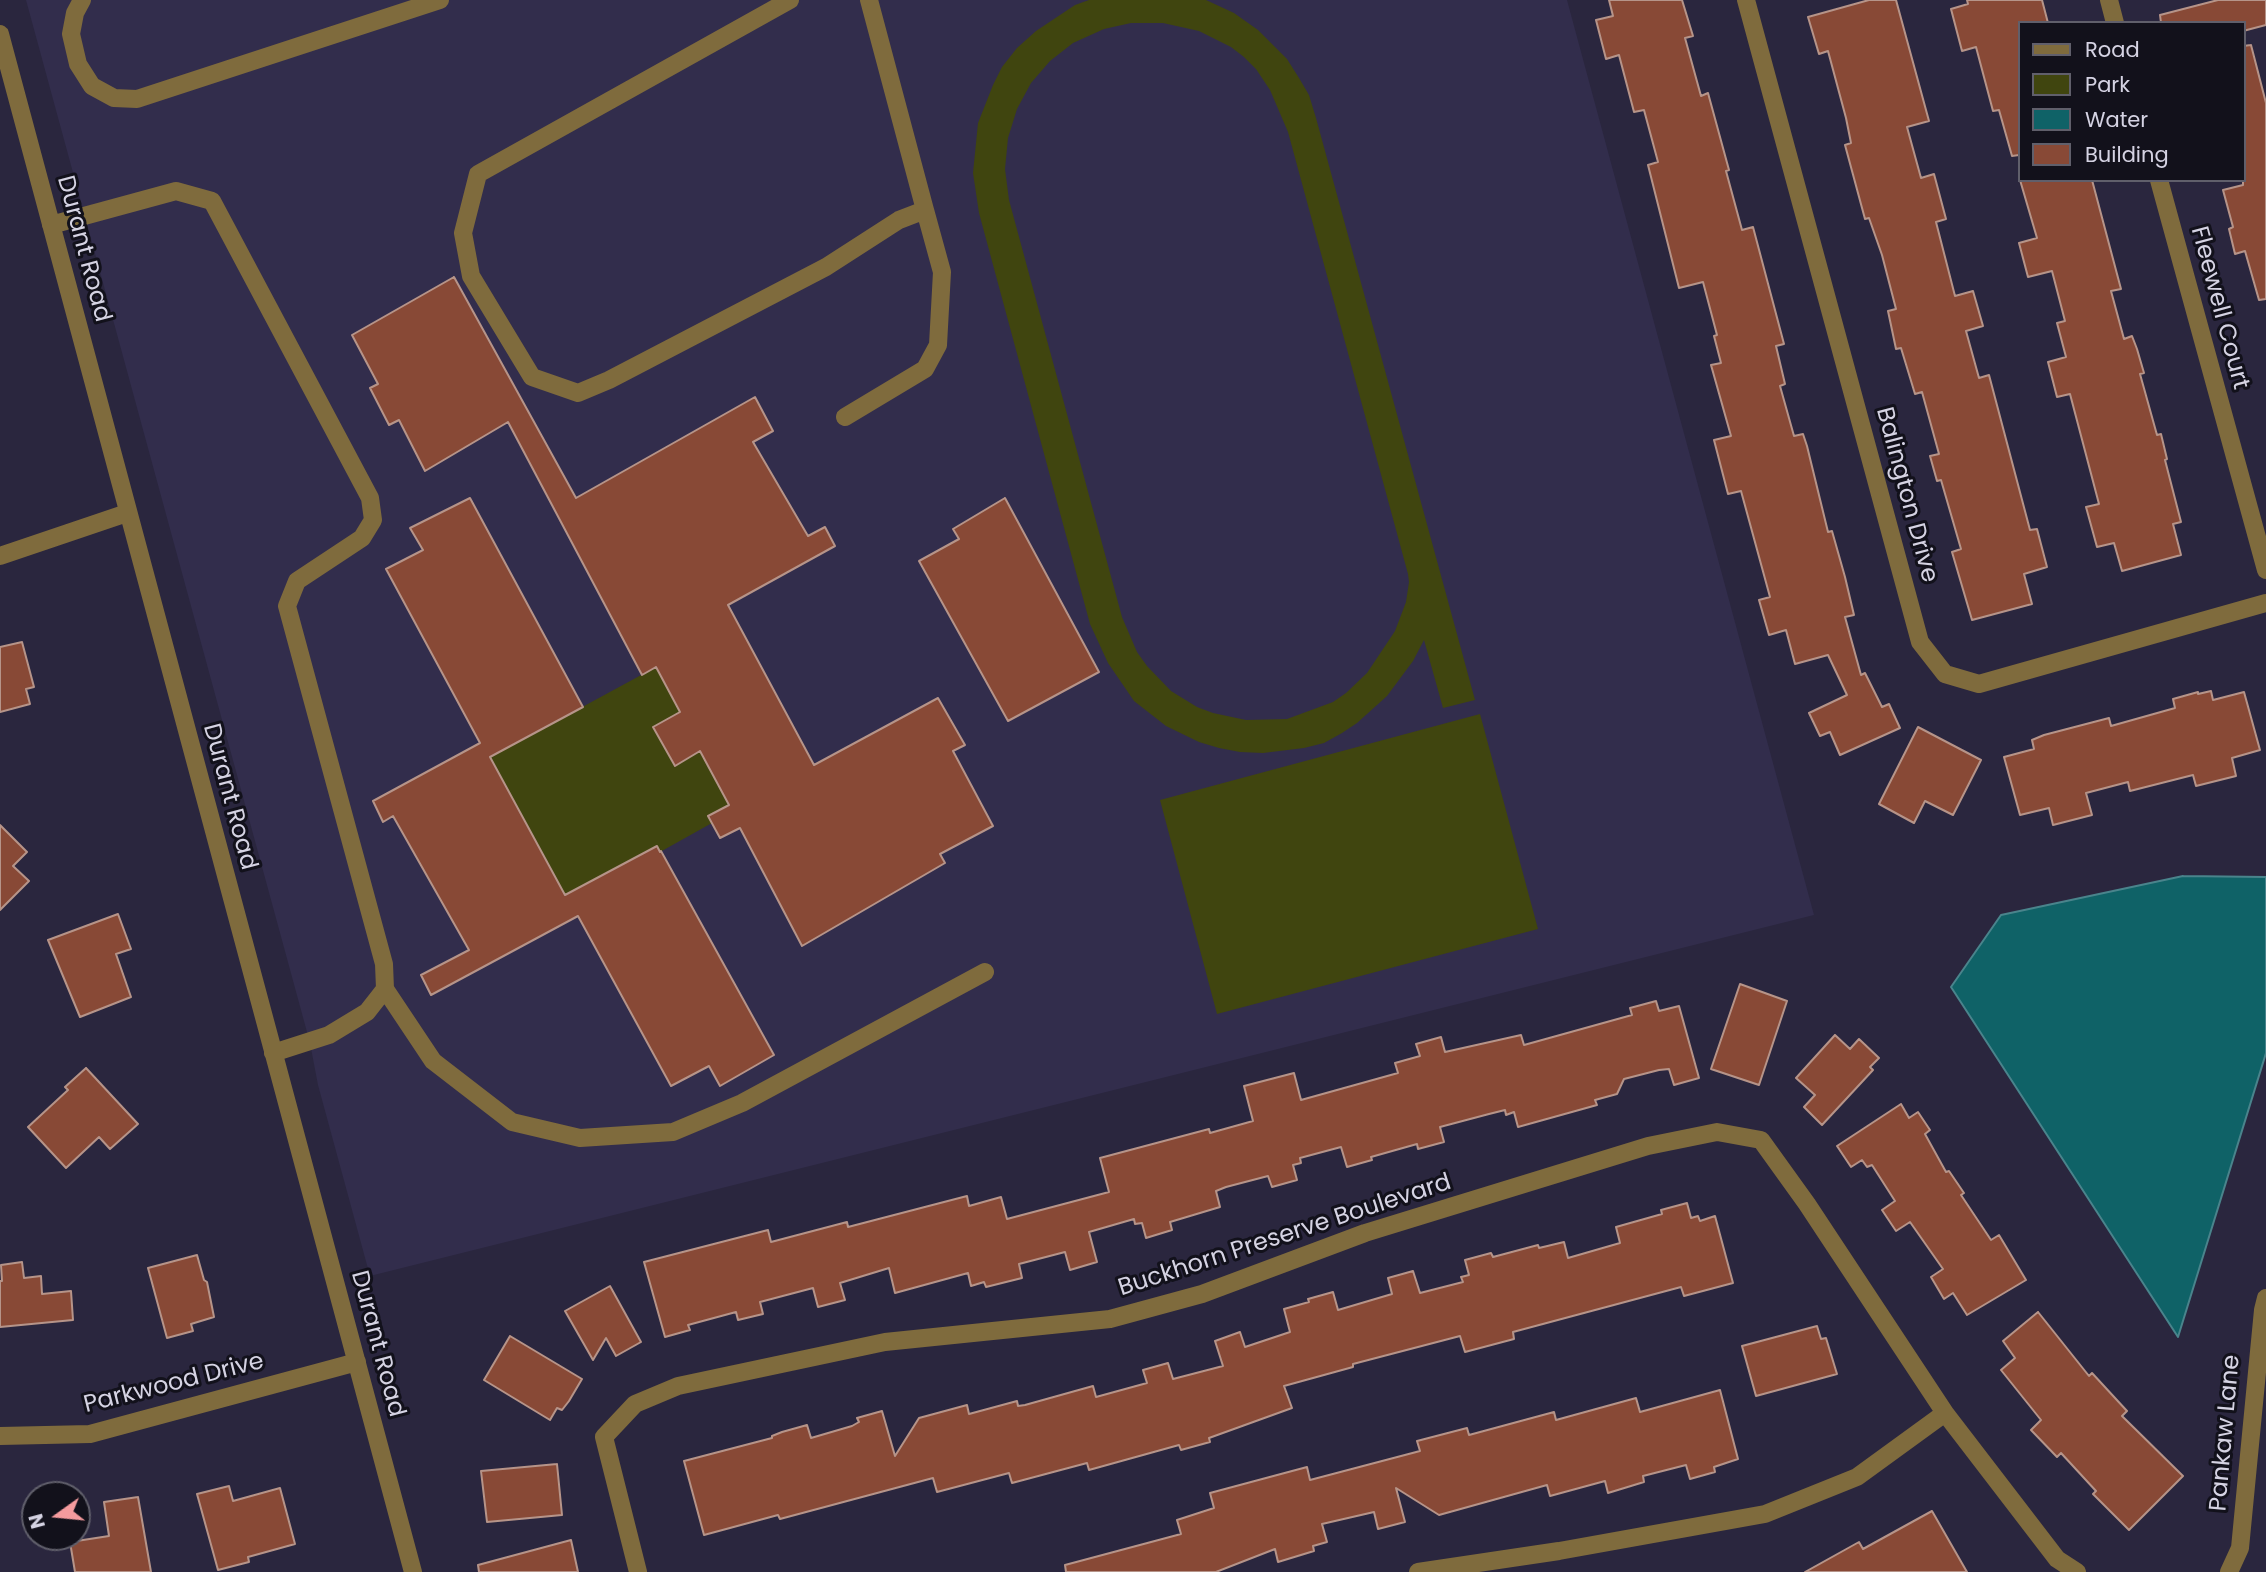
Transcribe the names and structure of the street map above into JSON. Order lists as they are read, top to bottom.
{
  "streets": {
    "street": [
      "Durant Road",
      "Fleewell Court",
      "Balington Drive",
      "Buckhorn Preserve Boulevard",
      "Parkwood Drive",
      "Pankaw Lane"
    ]
  },
  "crossings": [
    ["Durant Road", "Parkwood Drive"]
  ],
  "legend": [
    "Road",
    "Park",
    "Water",
    "Building"
  ],
  "north": "left"
}
